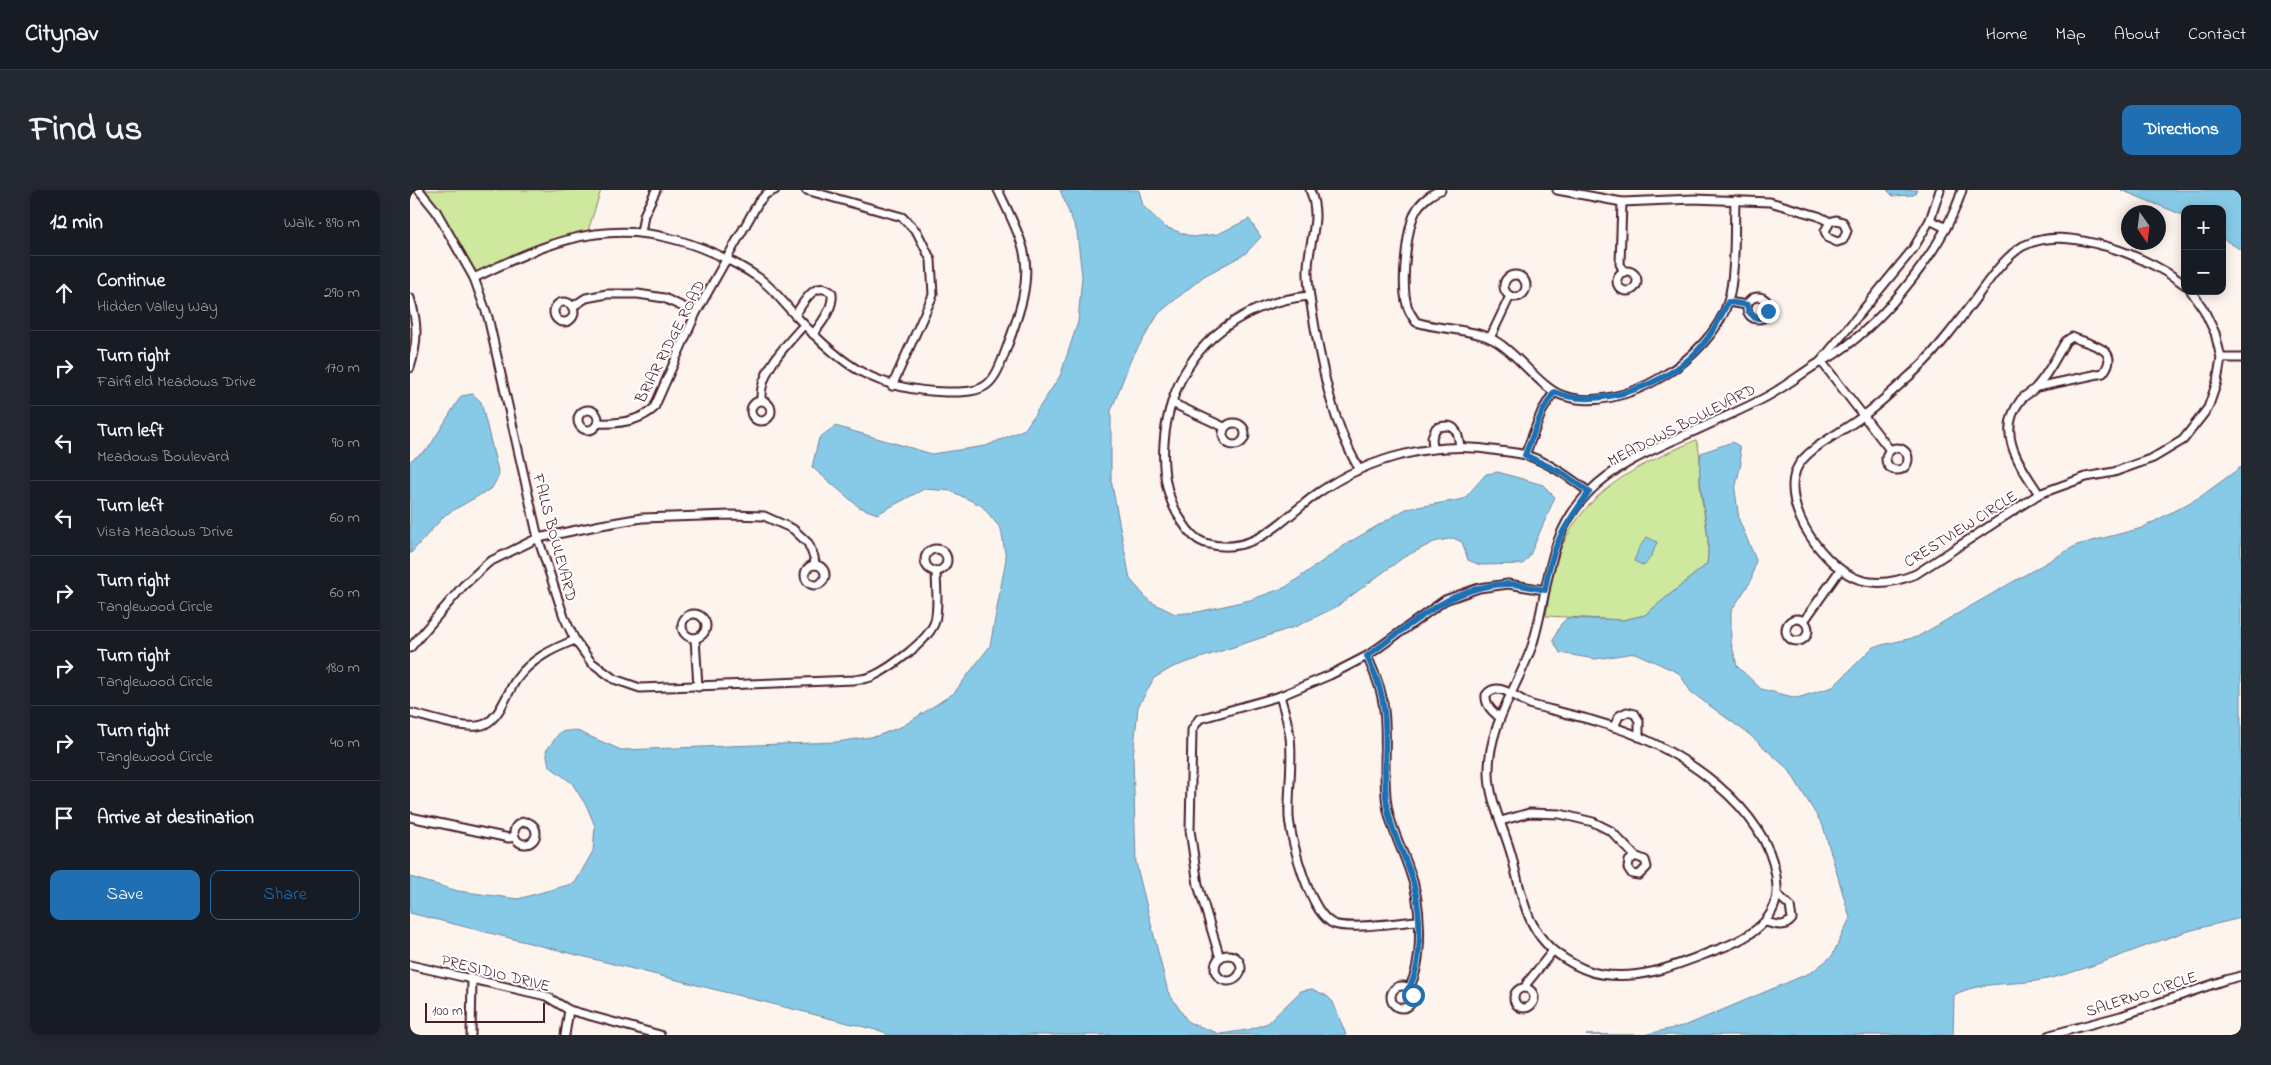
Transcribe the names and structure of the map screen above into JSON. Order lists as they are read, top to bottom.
{
  "streets": {
    "street": [
      "BRIAR RIDGE ROAD",
      "MEADOWS BOULEVARD",
      "CRESTVIEW CIRCLE",
      "FALLS BOULEVARD",
      "PRESIDIO DRIVE",
      "SALERNO CIRCLE"
    ]
  },
  "scale_bar": "100 m",
  "north": "bottom",
  "page": {
    "header": "Citynav",
    "nav": [
      "Home",
      "Map",
      "About",
      "Contact"
    ],
    "title": "Find us",
    "buttons": [
      "Directions",
      ["Save", "Share"]
    ],
    "heading": ["12 min", "Walk · 890 m"],
    "map_buttons": ["+", "−"],
    "list": [
      ["Continue", "Hidden Valley Way", "290 m"],
      ["Turn right", "Fairfield Meadows Drive", "170 m"],
      ["Turn left", "Meadows Boulevard", "90 m"],
      ["Turn left", "Vista Meadows Drive", "60 m"],
      ["Turn right", "Tanglewood Circle", "60 m"],
      ["Turn right", "Tanglewood Circle", "180 m"],
      ["Turn right", "Tanglewood Circle", "40 m"],
      "Arrive at destination"
    ],
    "scale": "100 m"
  }
}
